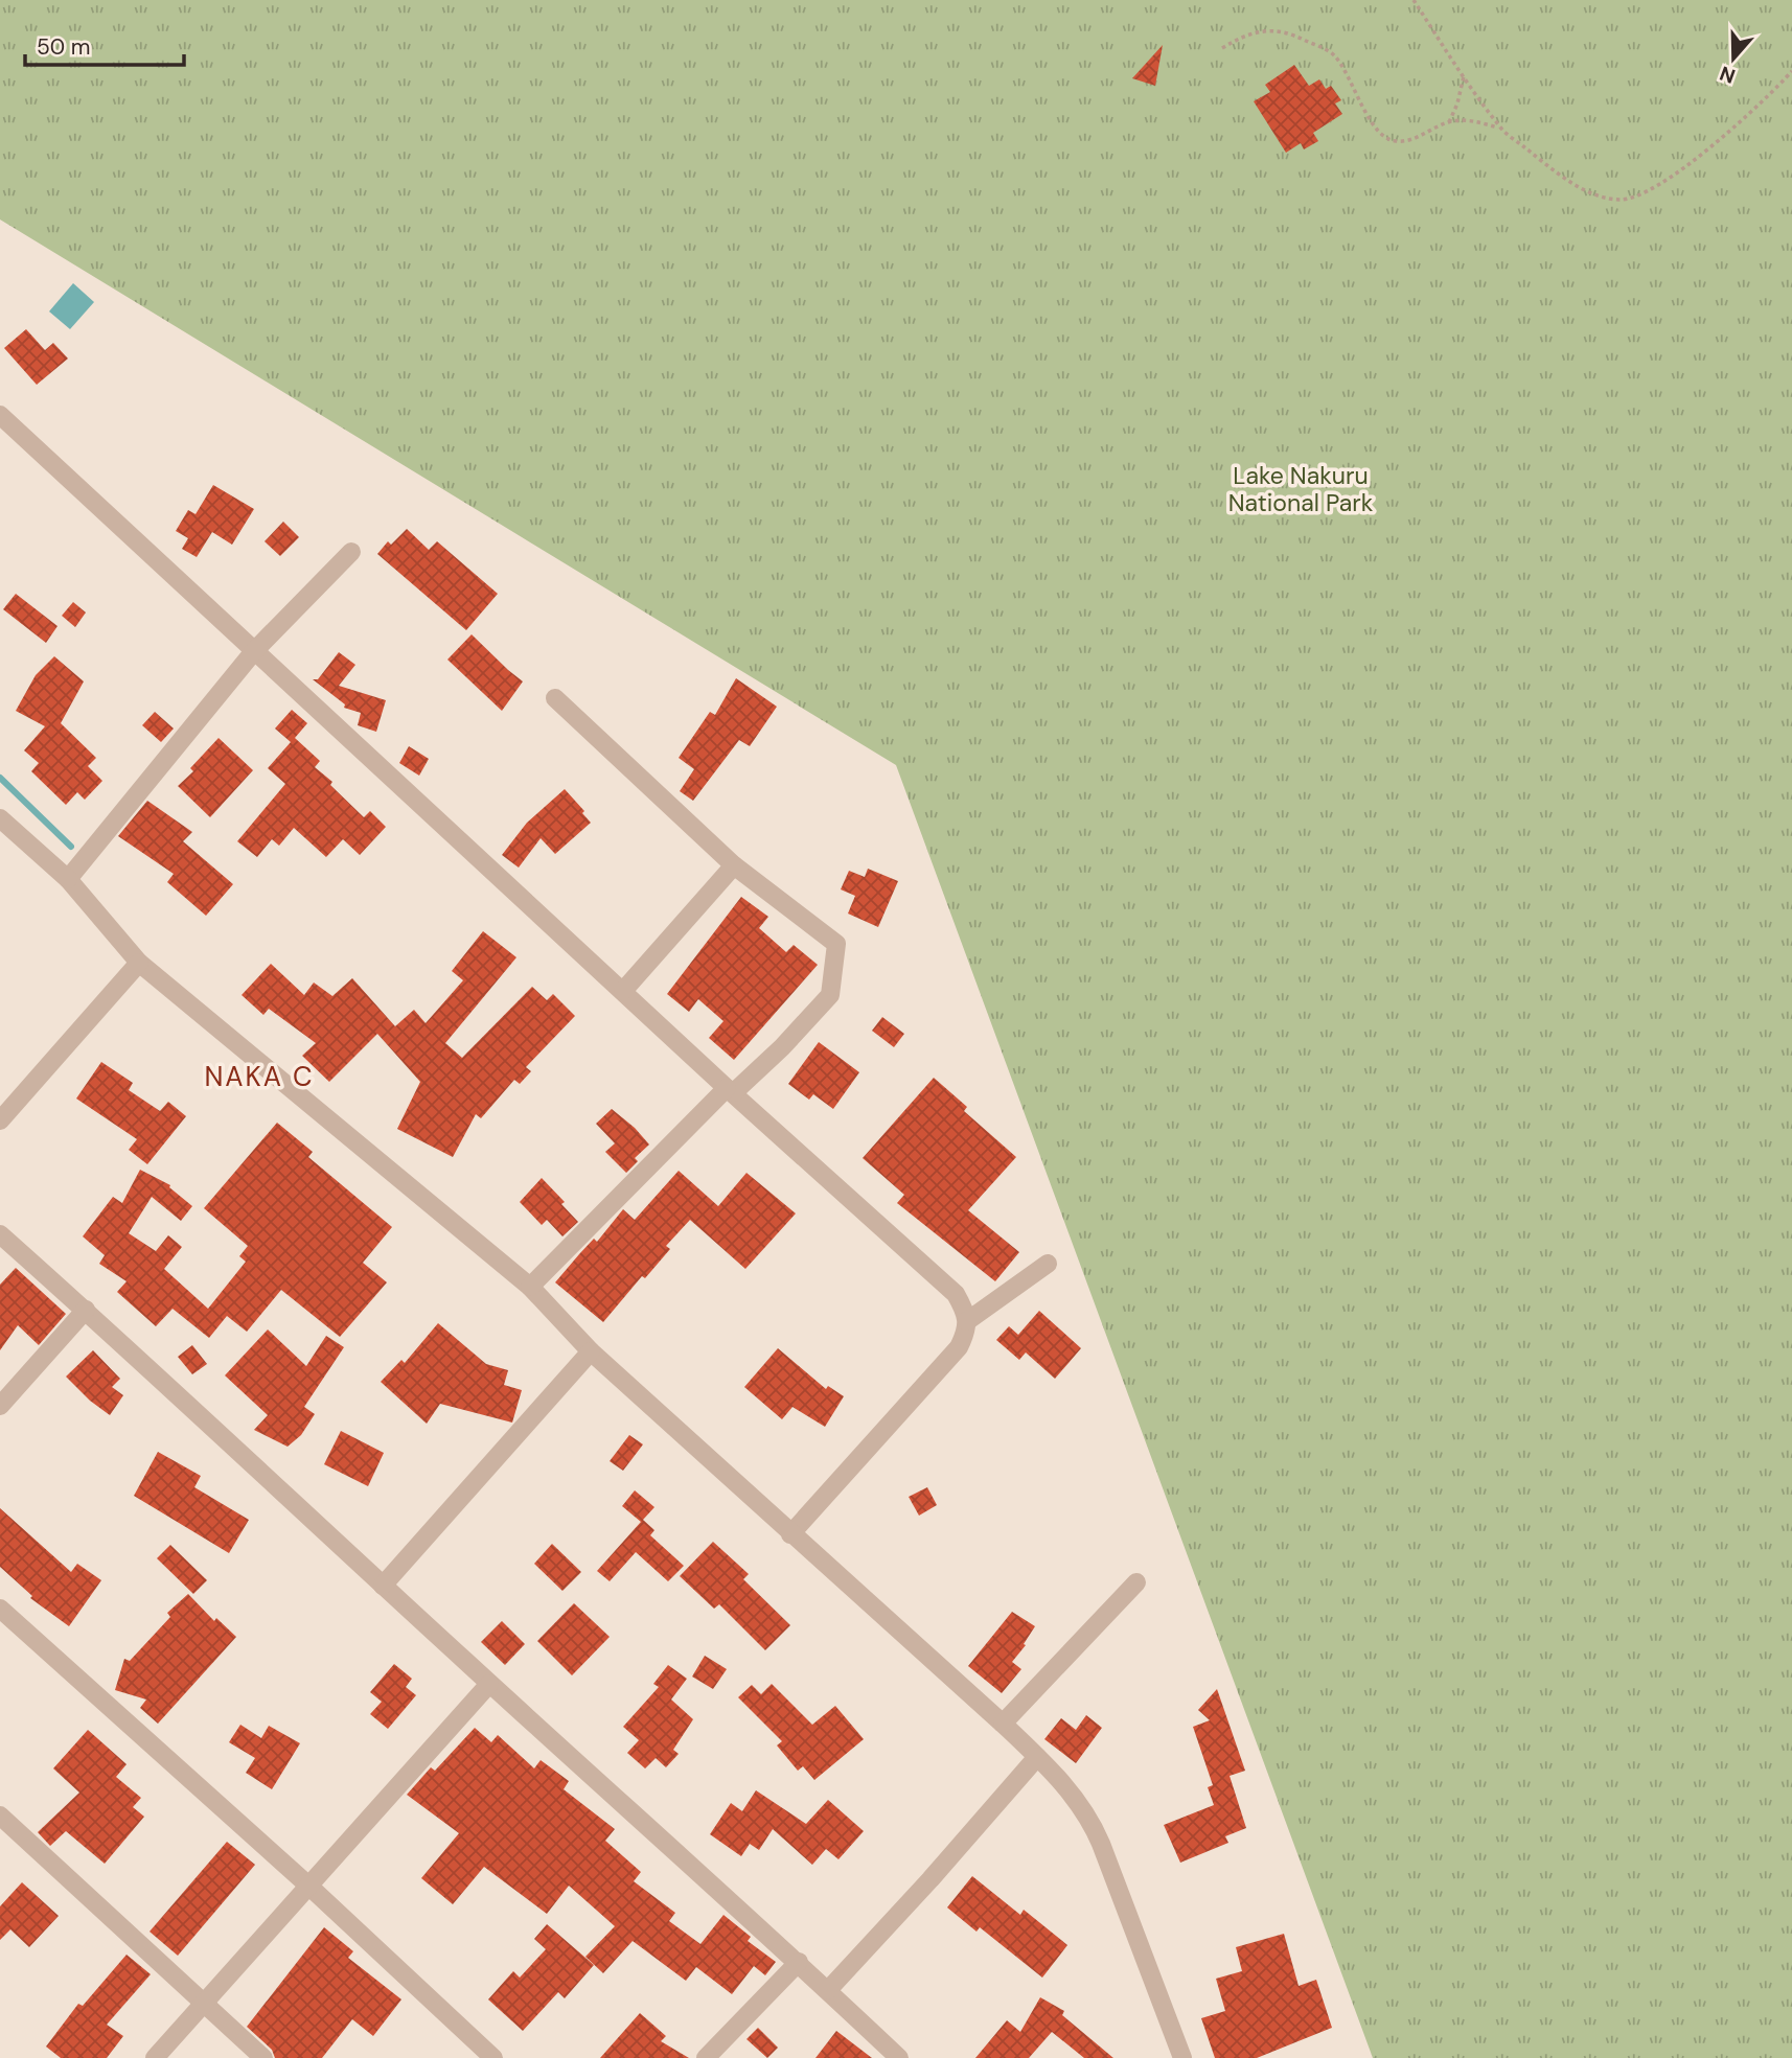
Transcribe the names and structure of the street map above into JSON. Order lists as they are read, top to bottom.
{
  "districts": ["NAKA C"],
  "parks": ["Lake Nakuru National Park"],
  "scale_bar": "50 m",
  "north": "bottom"
}
